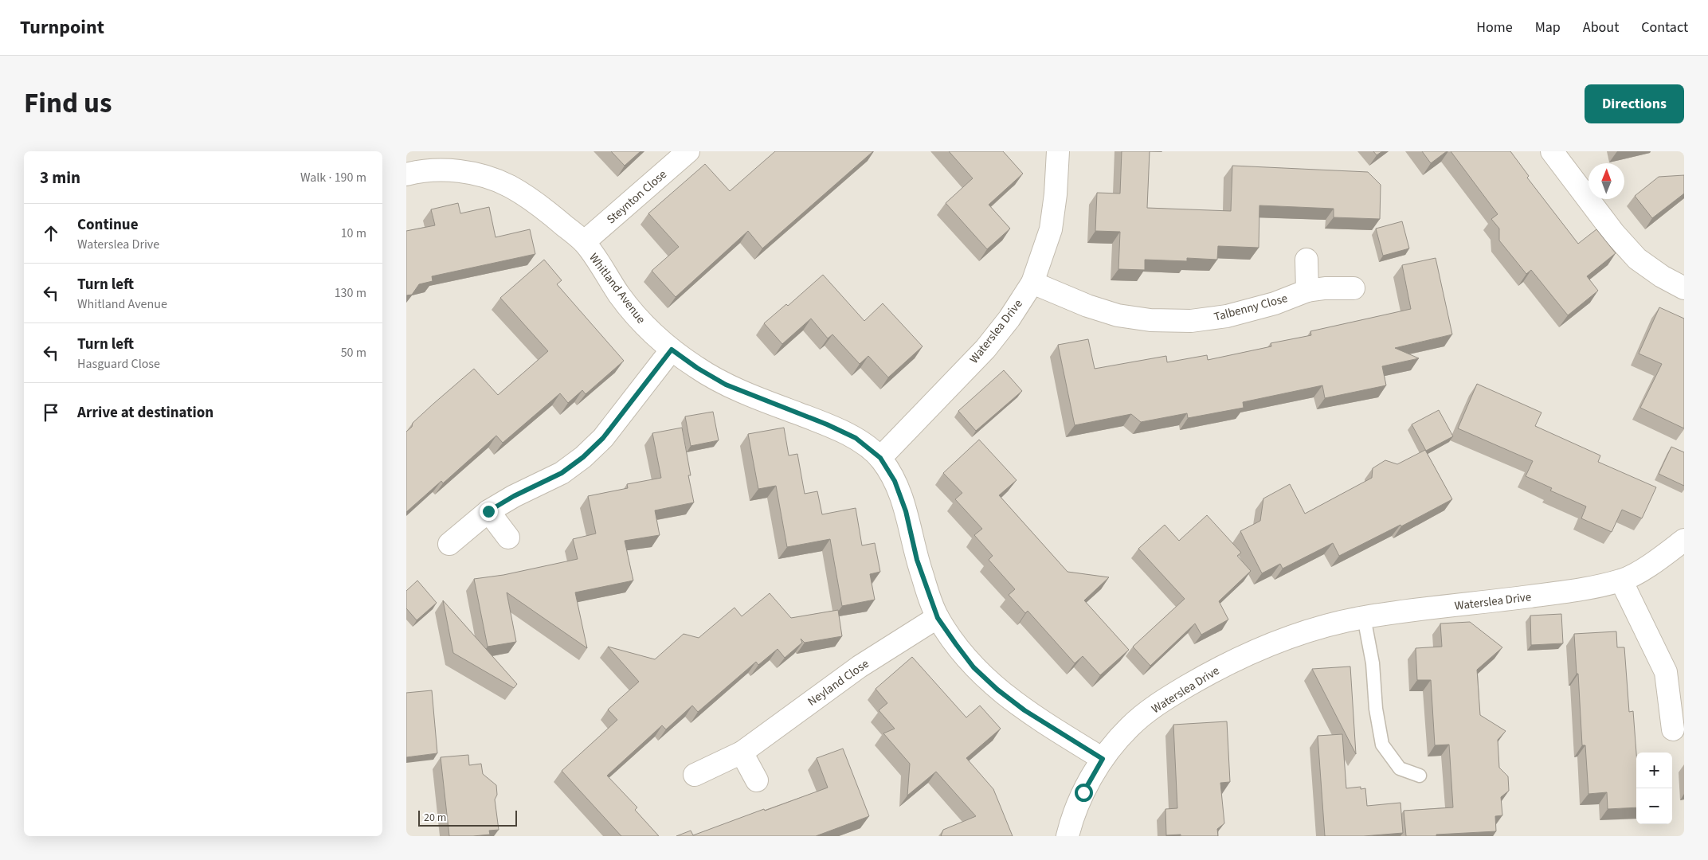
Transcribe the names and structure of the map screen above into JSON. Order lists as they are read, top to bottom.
{
  "streets": {
    "street": [
      "Steynton Close",
      "Whitland Avenue",
      "Talbenny Close",
      "Waterslea Drive",
      "Neyland Close"
    ]
  },
  "crossings": [
    ["Steynton Close", "Whitland Avenue"],
    ["Whitland Avenue", "Waterslea Drive"],
    ["Whitland Avenue", "Neyland Close"],
    ["Talbenny Close", "Waterslea Drive"]
  ],
  "scale_bar": "20 m",
  "north": "top",
  "page": {
    "header": "Turnpoint",
    "nav": [
      "Home",
      "Map",
      "About",
      "Contact"
    ],
    "title": "Find us",
    "buttons": "Directions",
    "heading": ["3 min", "Walk · 190 m"],
    "list": [
      ["Continue", "Waterslea Drive", "10 m"],
      ["Turn left", "Whitland Avenue", "130 m"],
      ["Turn left", "Hasguard Close", "50 m"],
      "Arrive at destination"
    ],
    "map_buttons": ["+", "−"],
    "scale": "20 m"
  }
}
